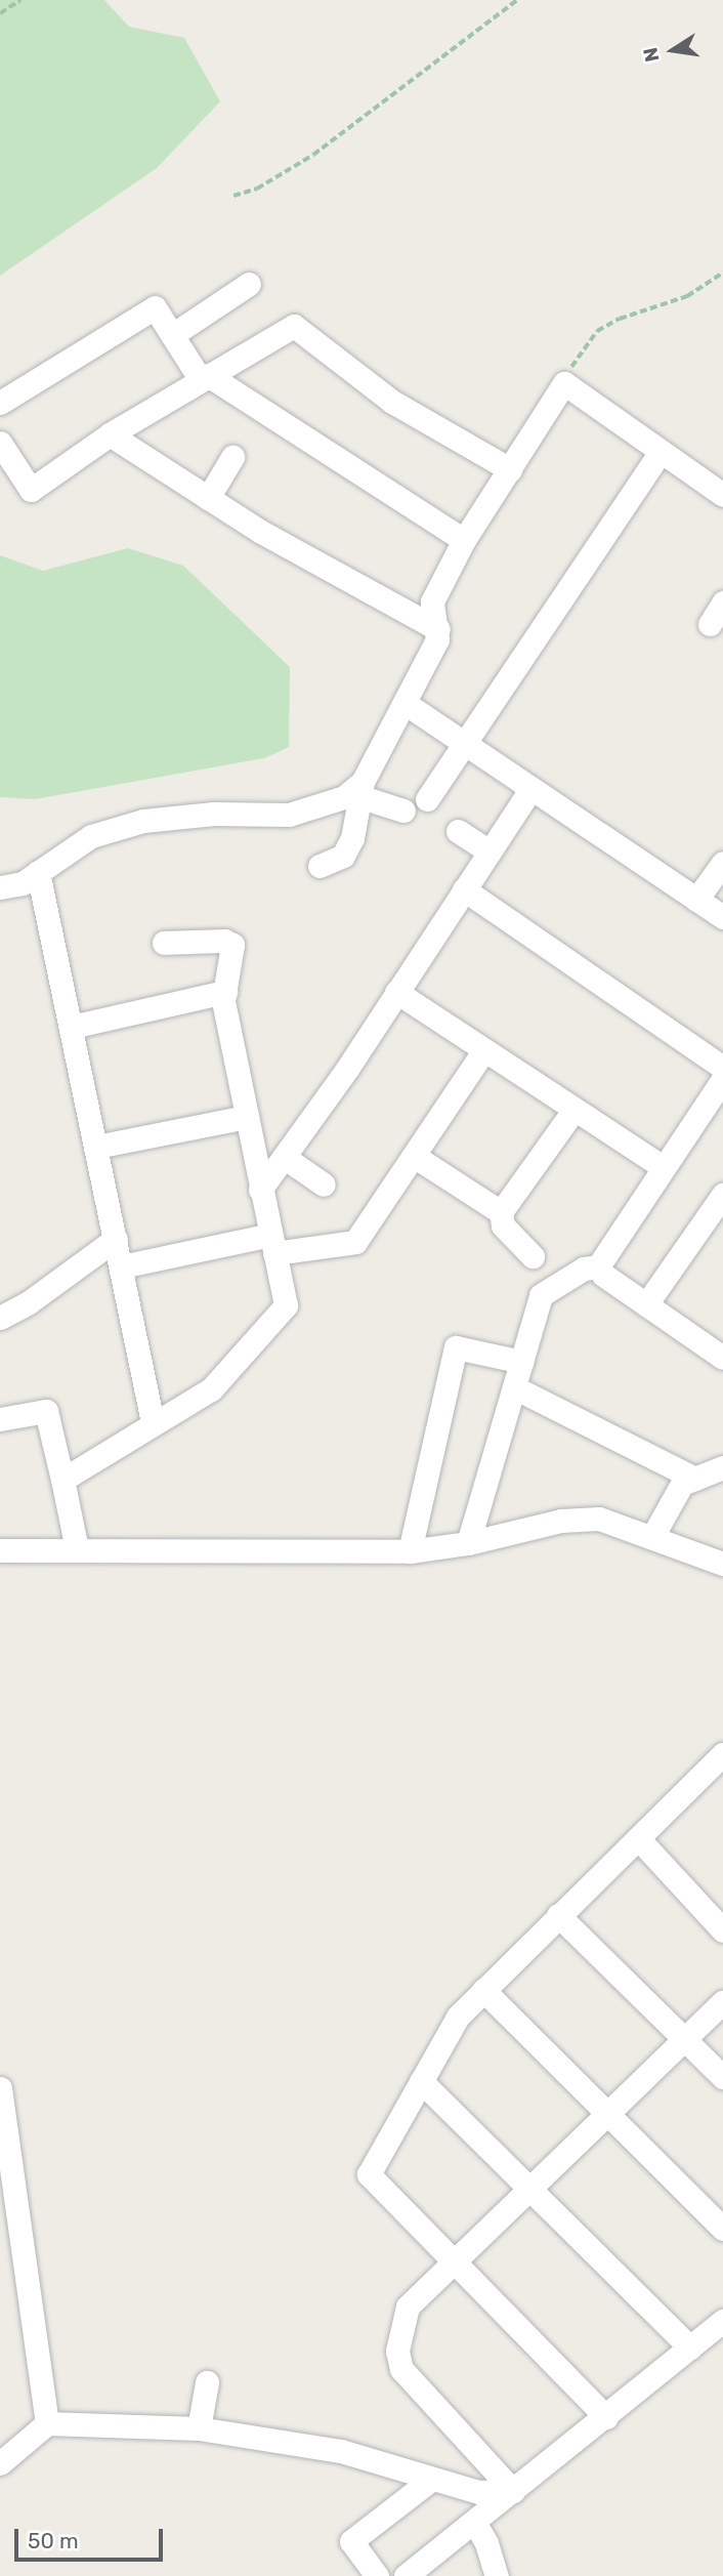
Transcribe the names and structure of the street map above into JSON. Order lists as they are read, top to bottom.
{
  "scale_bar": "50 m",
  "north": "left"
}
